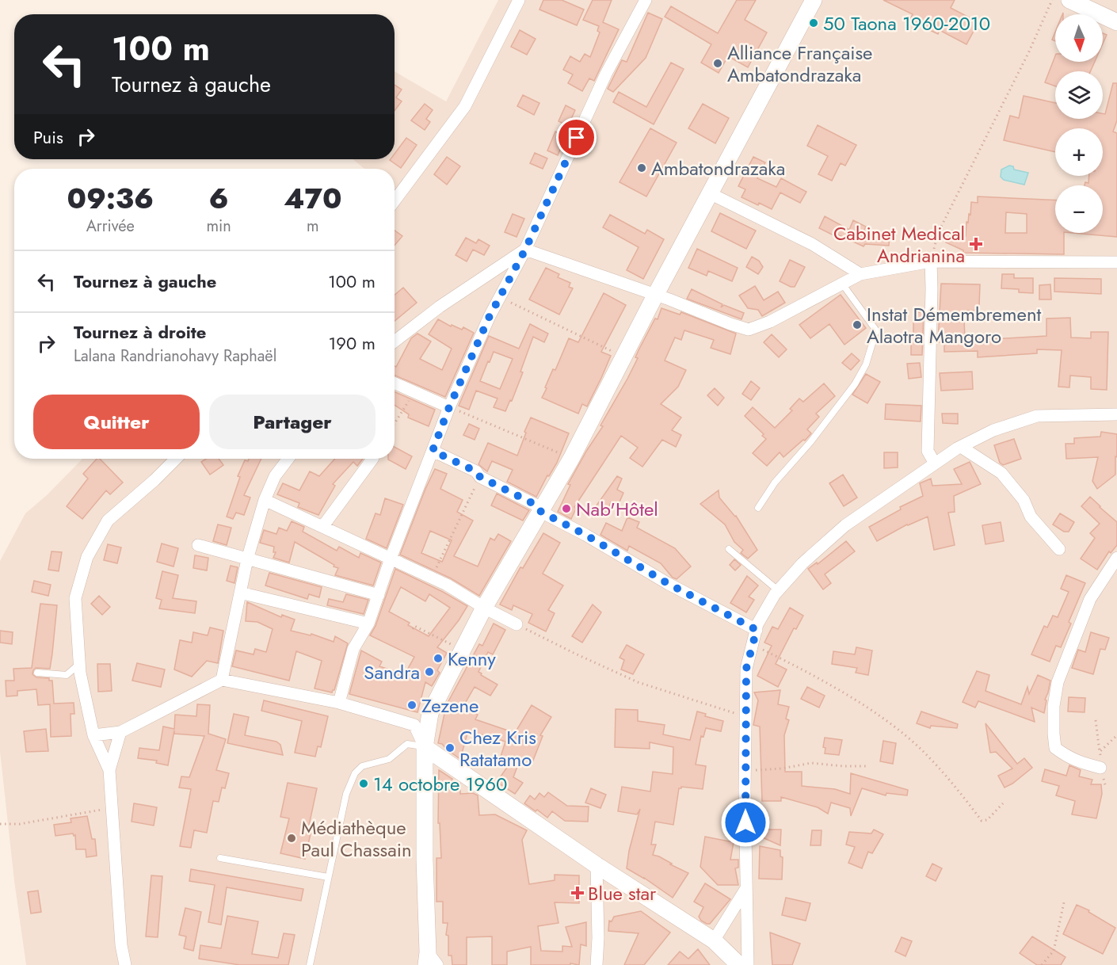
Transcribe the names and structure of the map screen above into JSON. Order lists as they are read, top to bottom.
{
  "places": {
    "other": [
      "50 Taona 1960-2010",
      "Alliance Française Ambatondrazaka",
      "Ambatondrazaka",
      "Instat Démembrement Alaotra Mangoro",
      "Nab'Hôtel",
      "Kenny",
      "Sandra",
      "Zezene",
      "Chez Kris Ratatamo",
      "14 octobre 1960",
      "Médiathèque Paul Chassain"
    ],
    "health": ["Cabinet Medical Andrianina", "Blue star"]
  },
  "north": "bottom",
  "page": {
    "map_buttons": ["+", "−"],
    "turn": ["100 m", "Tournez à gauche"],
    "then": "Puis",
    "eta": [
      "09:36",
      "Arrivée",
      "6",
      "min",
      "470",
      "m"
    ],
    "list": [
      {
        "name": "Tournez à gauche",
        "value": "100 m"
      },
      {
        "name": "Tournez à droite",
        "note": "Lalana Randrianohavy Raphaël",
        "value": "190 m"
      }
    ],
    "buttons": ["Quitter", "Partager"]
  }
}
